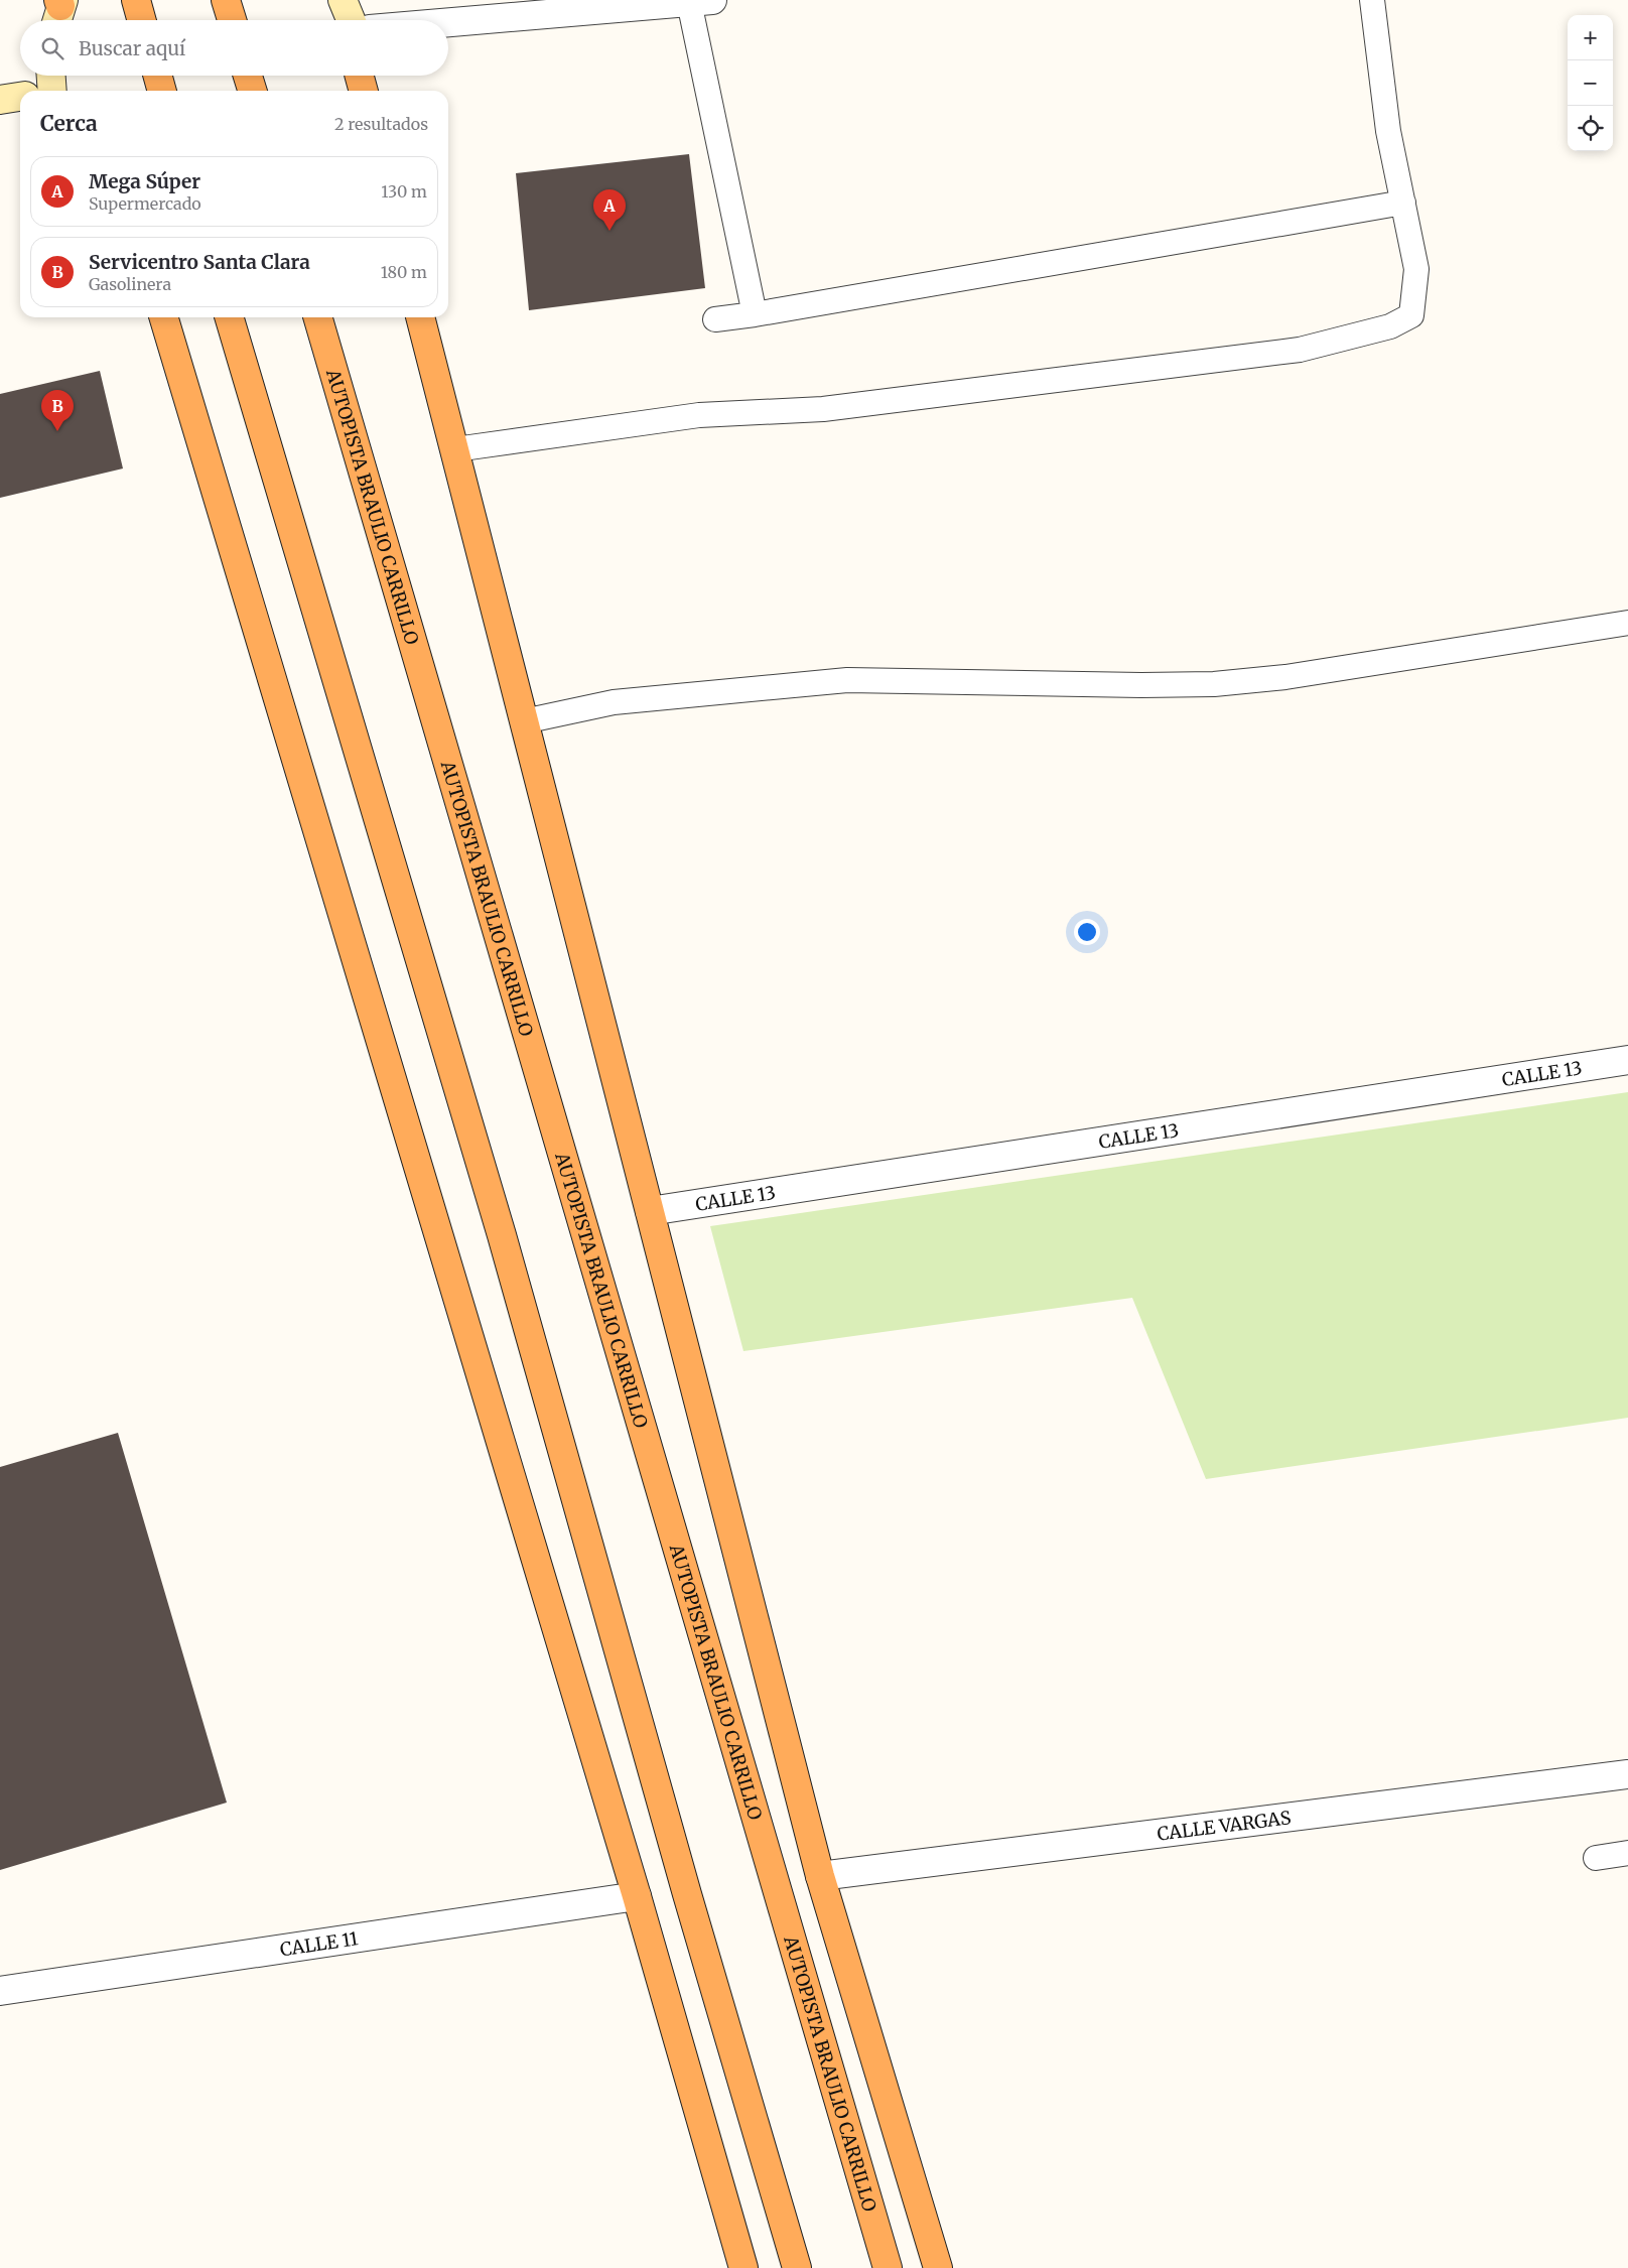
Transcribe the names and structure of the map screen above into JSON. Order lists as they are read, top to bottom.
{
  "streets": {
    "highway": ["AUTOPISTA BRAULIO CARRILLO"],
    "street": ["CALLE 13", "CALLE VARGAS", "CALLE 11"]
  },
  "page": {
    "map_buttons": ["+", "−"],
    "search": "Buscar aquí",
    "heading": ["Cerca", "2 resultados"],
    "list": [
      {
        "mark": "A",
        "name": "Mega Súper",
        "note": "Supermercado",
        "value": "130 m"
      },
      {
        "mark": "B",
        "name": "Servicentro Santa Clara",
        "note": "Gasolinera",
        "value": "180 m"
      }
    ],
    "pins": ["A", "B"]
  }
}
